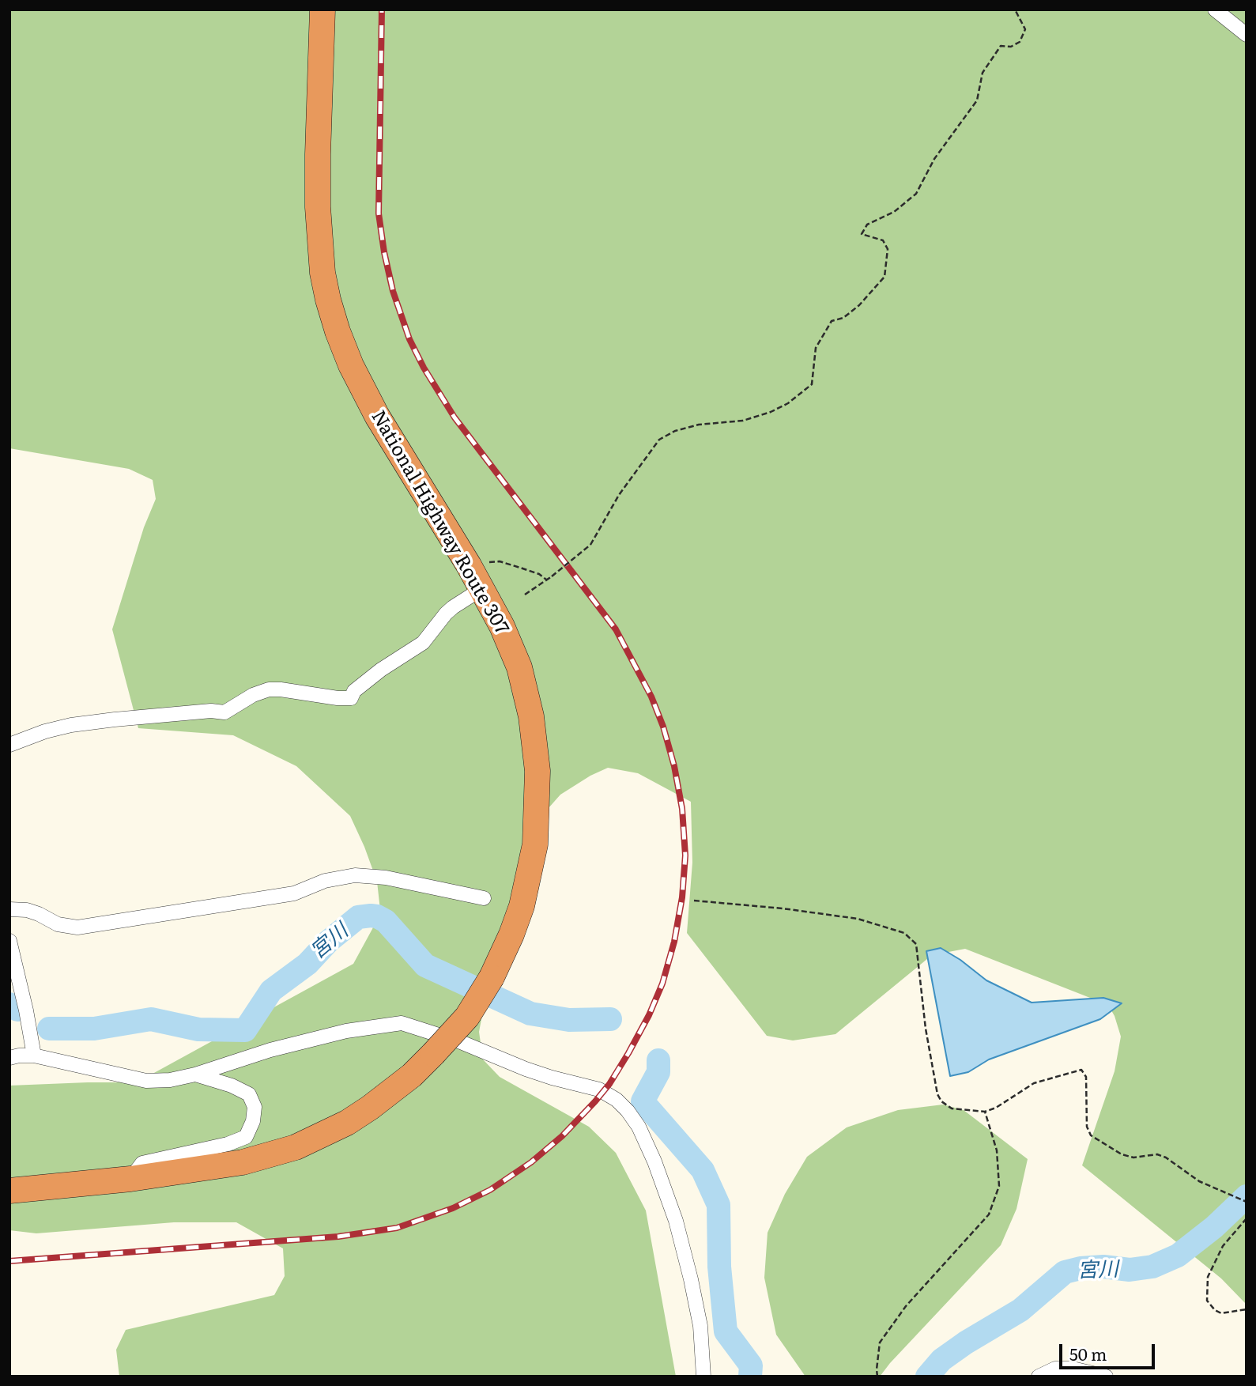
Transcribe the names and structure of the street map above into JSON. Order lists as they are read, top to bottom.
{
  "streets": {
    "highway": ["National Highway Route 307"]
  },
  "water": ["宮川"],
  "scale_bar": "50 m"
}
